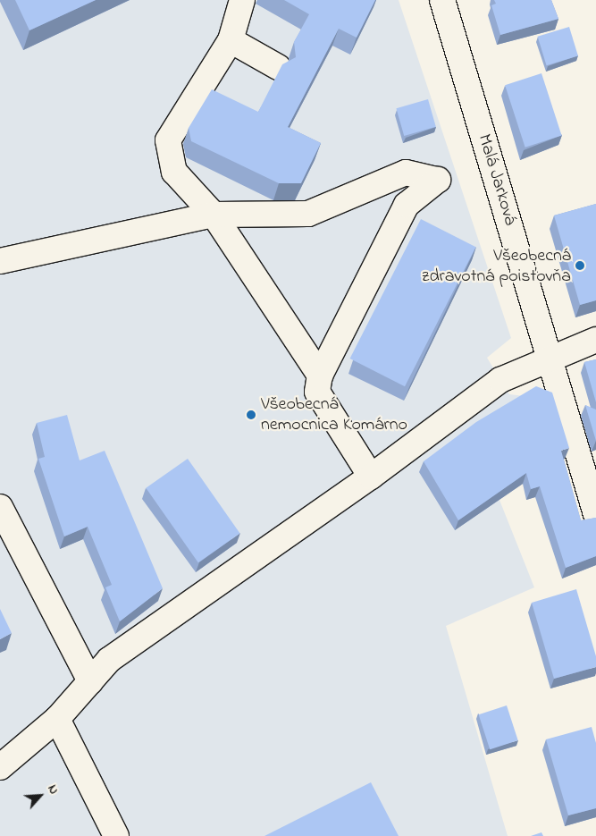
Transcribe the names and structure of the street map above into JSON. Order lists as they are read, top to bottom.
{
  "streets": {
    "street": ["Malá Jarková"]
  },
  "places": ["Všeobecná zdravotná poisťovňa", "Všeobecná nemocnica Komárno"],
  "north": "top right"
}
